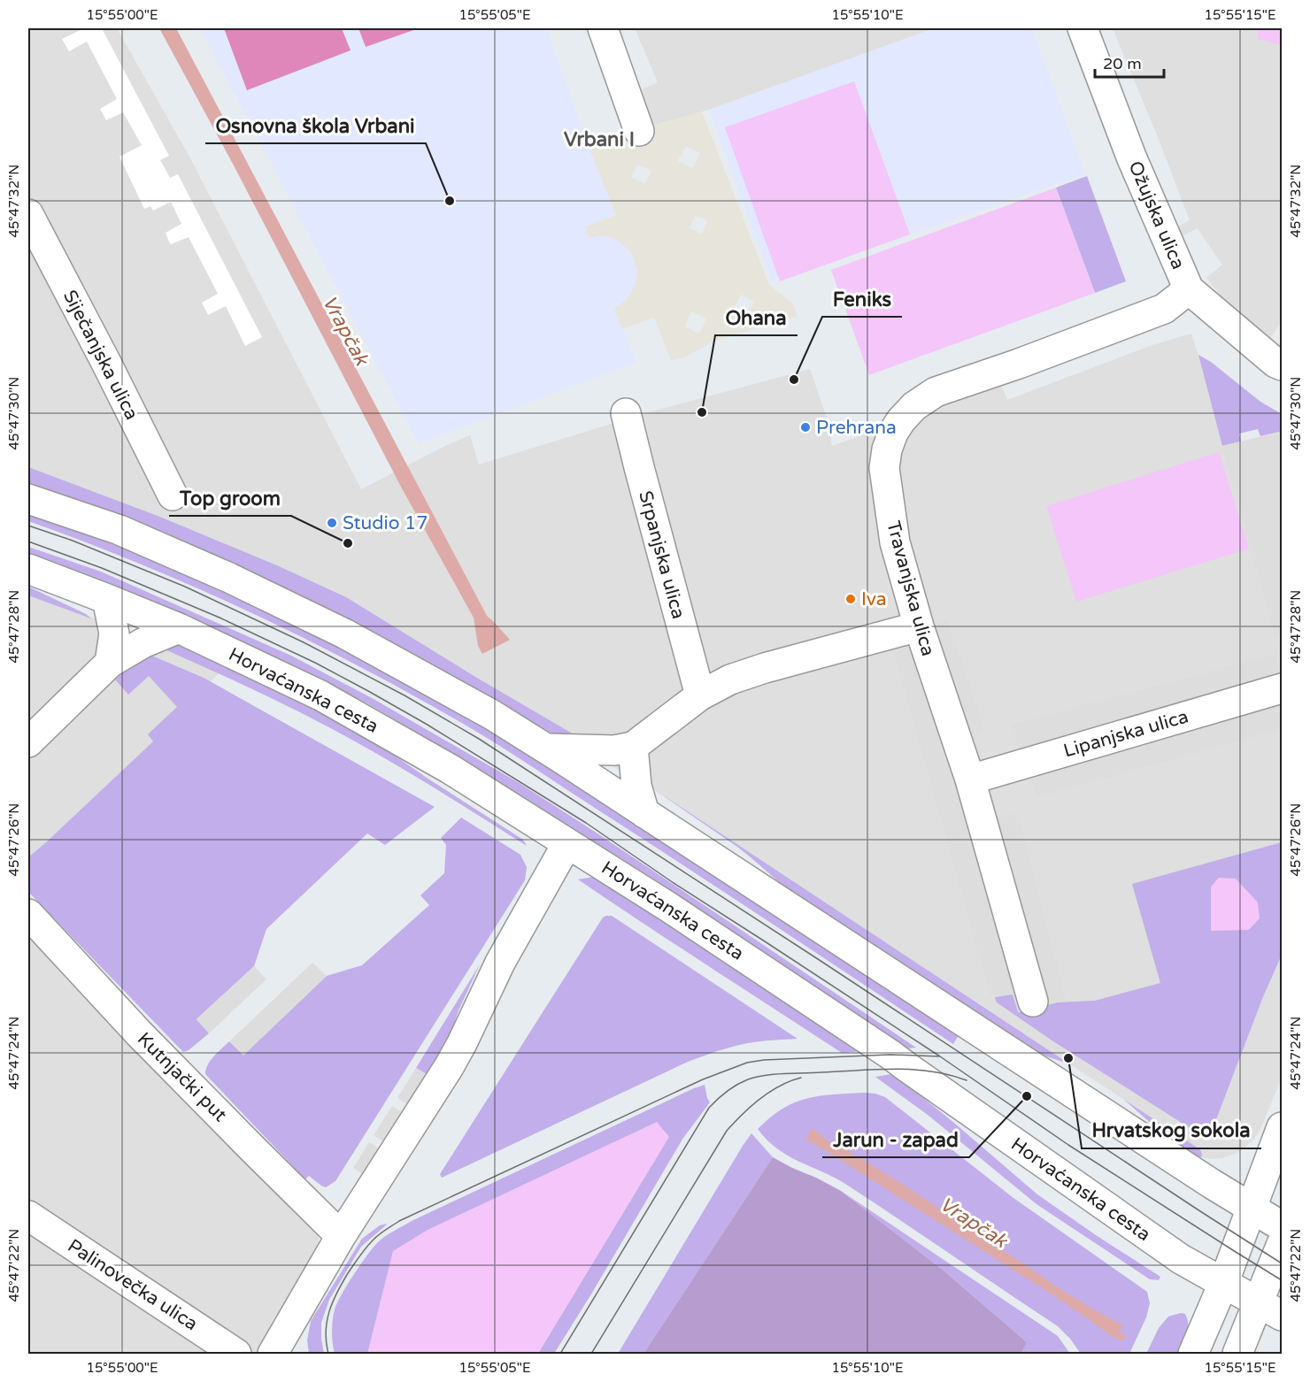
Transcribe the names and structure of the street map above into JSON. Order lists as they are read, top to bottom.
{
  "streets": {
    "street": [
      "Ožujska ulica",
      "Siječanjska ulica",
      "Srpanjska ulica",
      "Travanjska ulica",
      "Horvaćanska cesta",
      "Lipanjska ulica",
      "Kutnjački put",
      "Palinovečka ulica"
    ]
  },
  "crossings": [
    ["Ožujska ulica", "Travanjska ulica"],
    ["Travanjska ulica", "Lipanjska ulica"]
  ],
  "districts": ["Vrbani I"],
  "water": ["Vrapčak"],
  "places": [
    "Osnovna škola Vrbani",
    "Feniks",
    "Ohana",
    "Prehrana",
    "Studio 17",
    "Top groom",
    "Iva",
    "Hrvatskog sokola",
    "Jarun - zapad"
  ],
  "scale_bar": "20 m",
  "coordinates": [
    "15°55'00\"E",
    "15°55'05\"E",
    "15°55'10\"E",
    "15°55'15\"E",
    "45°47'32\"N",
    "45°47'30\"N",
    "45°47'28\"N",
    "45°47'26\"N",
    "45°47'24\"N",
    "45°47'22\"N"
  ]
}
